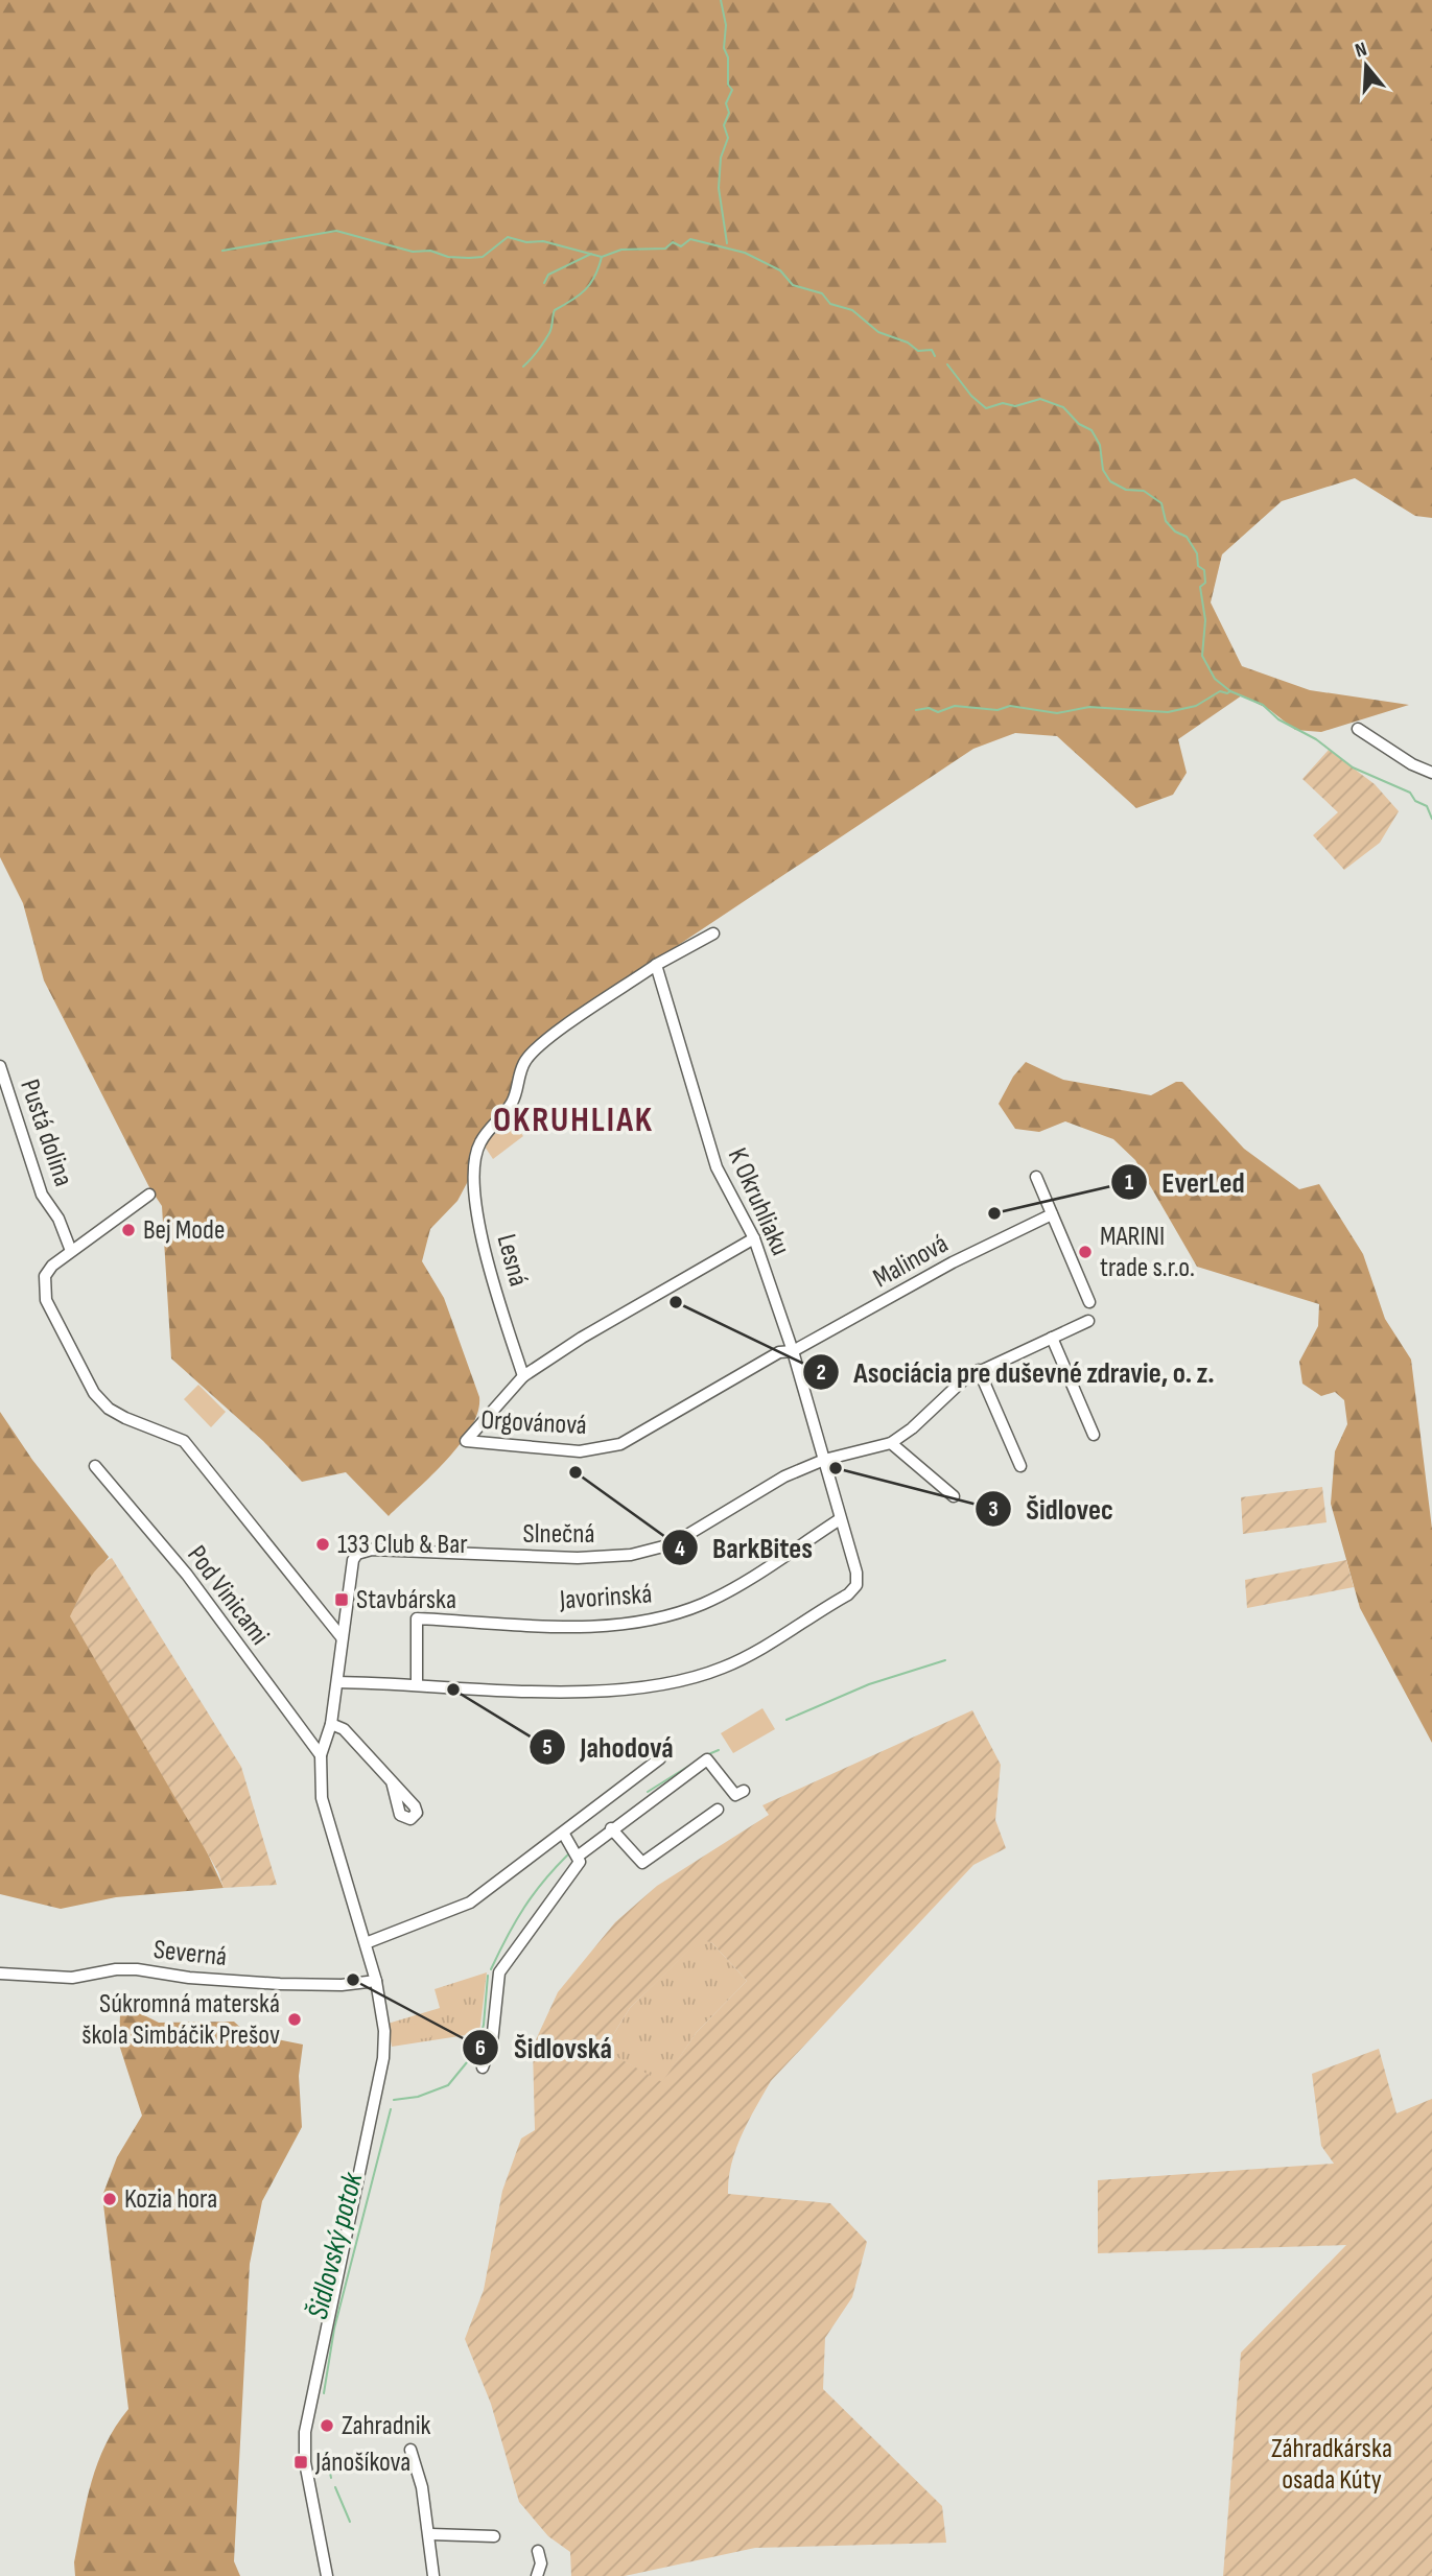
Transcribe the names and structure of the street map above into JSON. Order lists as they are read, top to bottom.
{
  "streets": {
    "street": [
      "Pustá dolina",
      "K Okruhliaku",
      "Lesná",
      "Malinová",
      "Orgovánová",
      "Slnečná",
      "Pod Vinicami",
      "Javorinská",
      "Severná"
    ]
  },
  "crossings": [
    ["K Okruhliaku", "Lesná"],
    ["K Okruhliaku", "Malinová"],
    ["K Okruhliaku", "Orgovánová"],
    ["K Okruhliaku", "Slnečná"],
    ["K Okruhliaku", "Javorinská"],
    ["Lesná", "Orgovánová"],
    ["Malinová", "Orgovánová"]
  ],
  "districts": ["OKRUHLIAK"],
  "water": ["Šidlovský potok"],
  "parks": ["Záhradkárska osada Kúty"],
  "places": {
    "other": [
      "EverLed",
      "Bej Mode",
      "MARINI trade s.r.o.",
      "Asociácia pre duševné zdravie, o. z.",
      "Šidlovec",
      "BarkBites",
      "133 Club & Bar",
      "Jahodová",
      "Šidlovská",
      "Súkromná materská škola Simbáčik Prešov",
      "Kozia hora",
      "Zahradnik"
    ],
    "transit": ["Stavbárska", "Jánošíkova"]
  },
  "north": "top"
}
